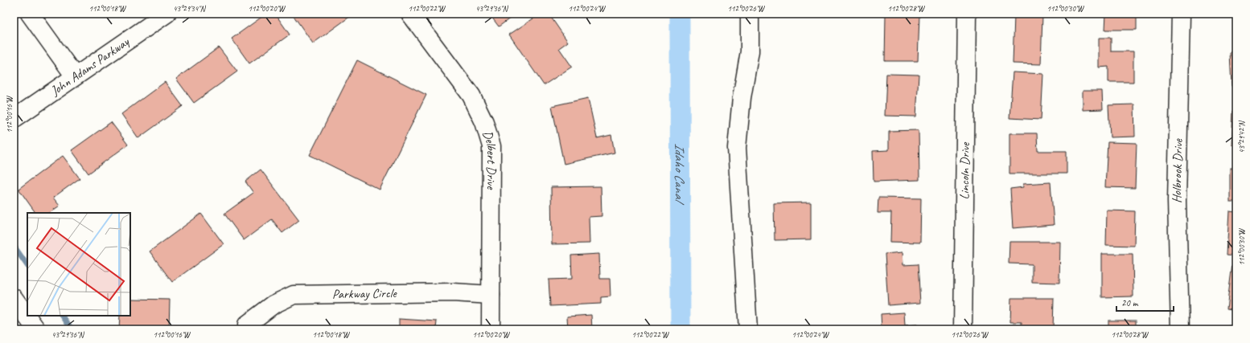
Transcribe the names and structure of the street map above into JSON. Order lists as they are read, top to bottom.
{
  "streets": {
    "street": [
      "John Adams Parkway",
      "Delbert Drive",
      "Lincoln Drive",
      "Holbrook Drive",
      "Parkway Circle"
    ]
  },
  "crossings": [
    ["Delbert Drive", "Parkway Circle"]
  ],
  "water": ["Idaho Canal"],
  "scale_bar": "20 m",
  "coordinates": [
    "112°00'18\"W",
    "43°29'34\"N",
    "112°00'20\"W",
    "112°00'22\"W",
    "43°29'36\"N",
    "112°00'24\"W",
    "112°00'26\"W",
    "112°00'28\"W",
    "112°00'30\"W",
    "112°00'16\"W",
    "43°29'42\"N"
  ]
}
